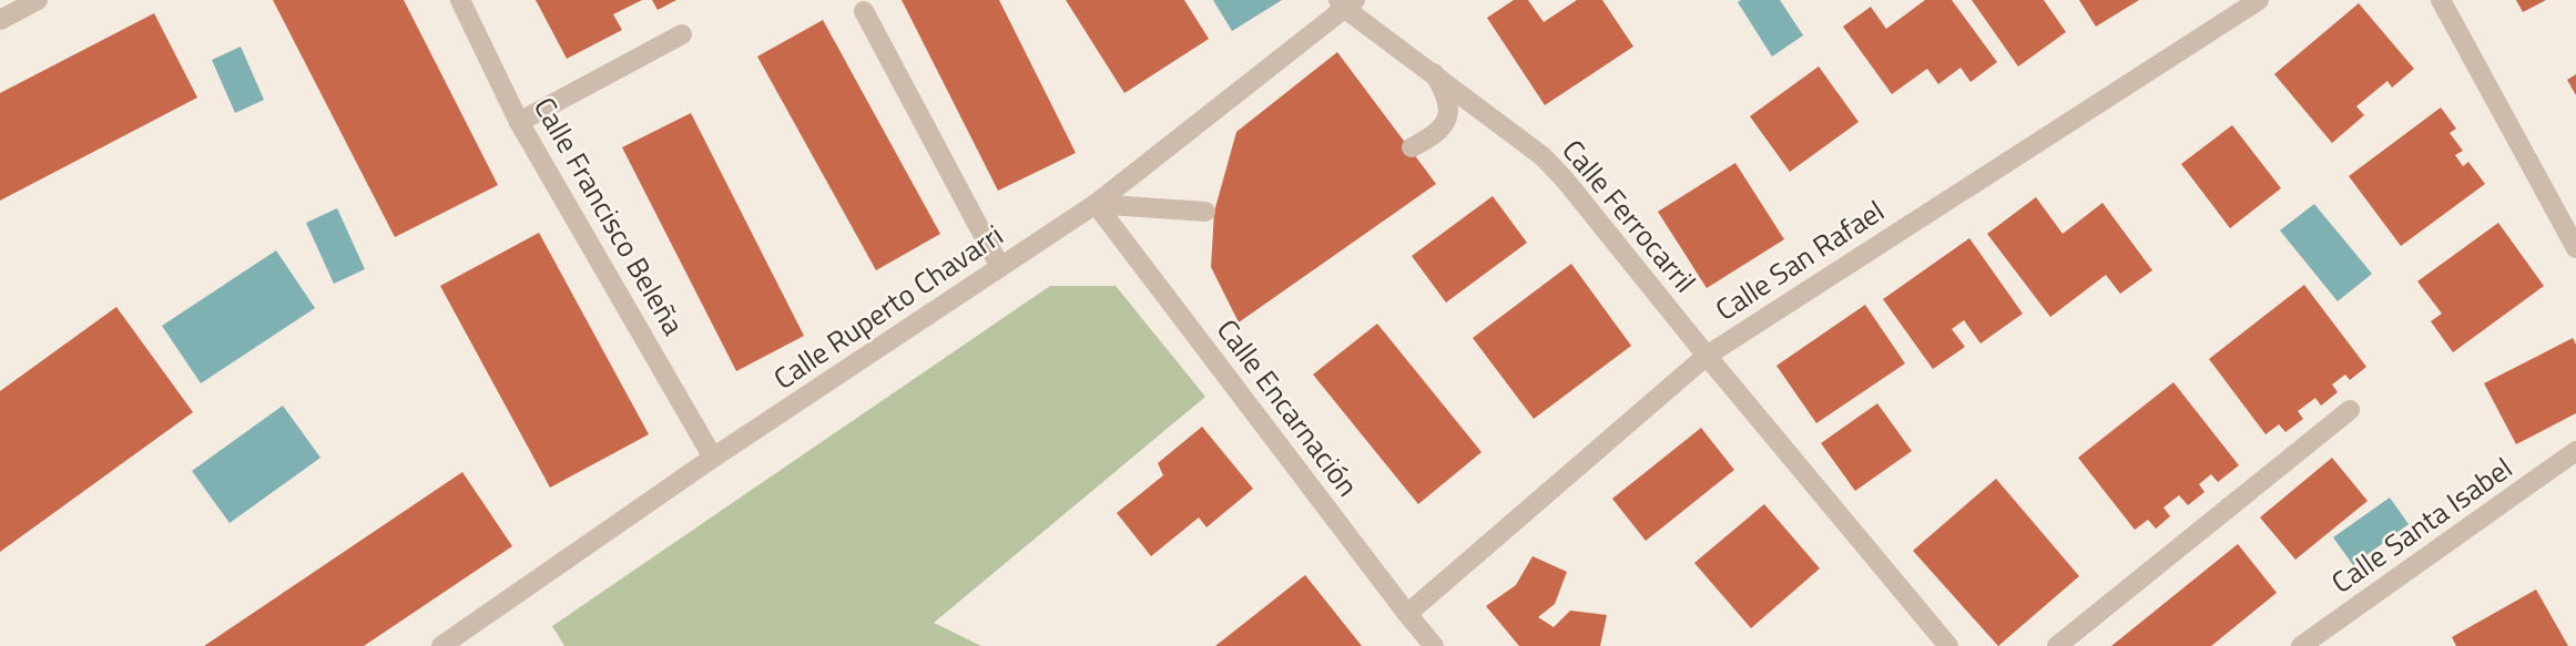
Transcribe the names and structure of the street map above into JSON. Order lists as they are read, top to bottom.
{
  "streets": {
    "street": [
      "Calle Francisco Beleña",
      "Calle Ferrocarril",
      "Calle San Rafael",
      "Calle Ruperto Chavarri",
      "Calle Encarnación",
      "Calle Santa Isabel"
    ]
  },
  "crossings": [
    ["Calle Francisco Beleña", "Calle Ruperto Chavarri"],
    ["Calle Ferrocarril", "Calle San Rafael"],
    ["Calle Ferrocarril", "Calle Ruperto Chavarri"],
    ["Calle San Rafael", "Calle Encarnación"],
    ["Calle Ruperto Chavarri", "Calle Encarnación"]
  ]
}
